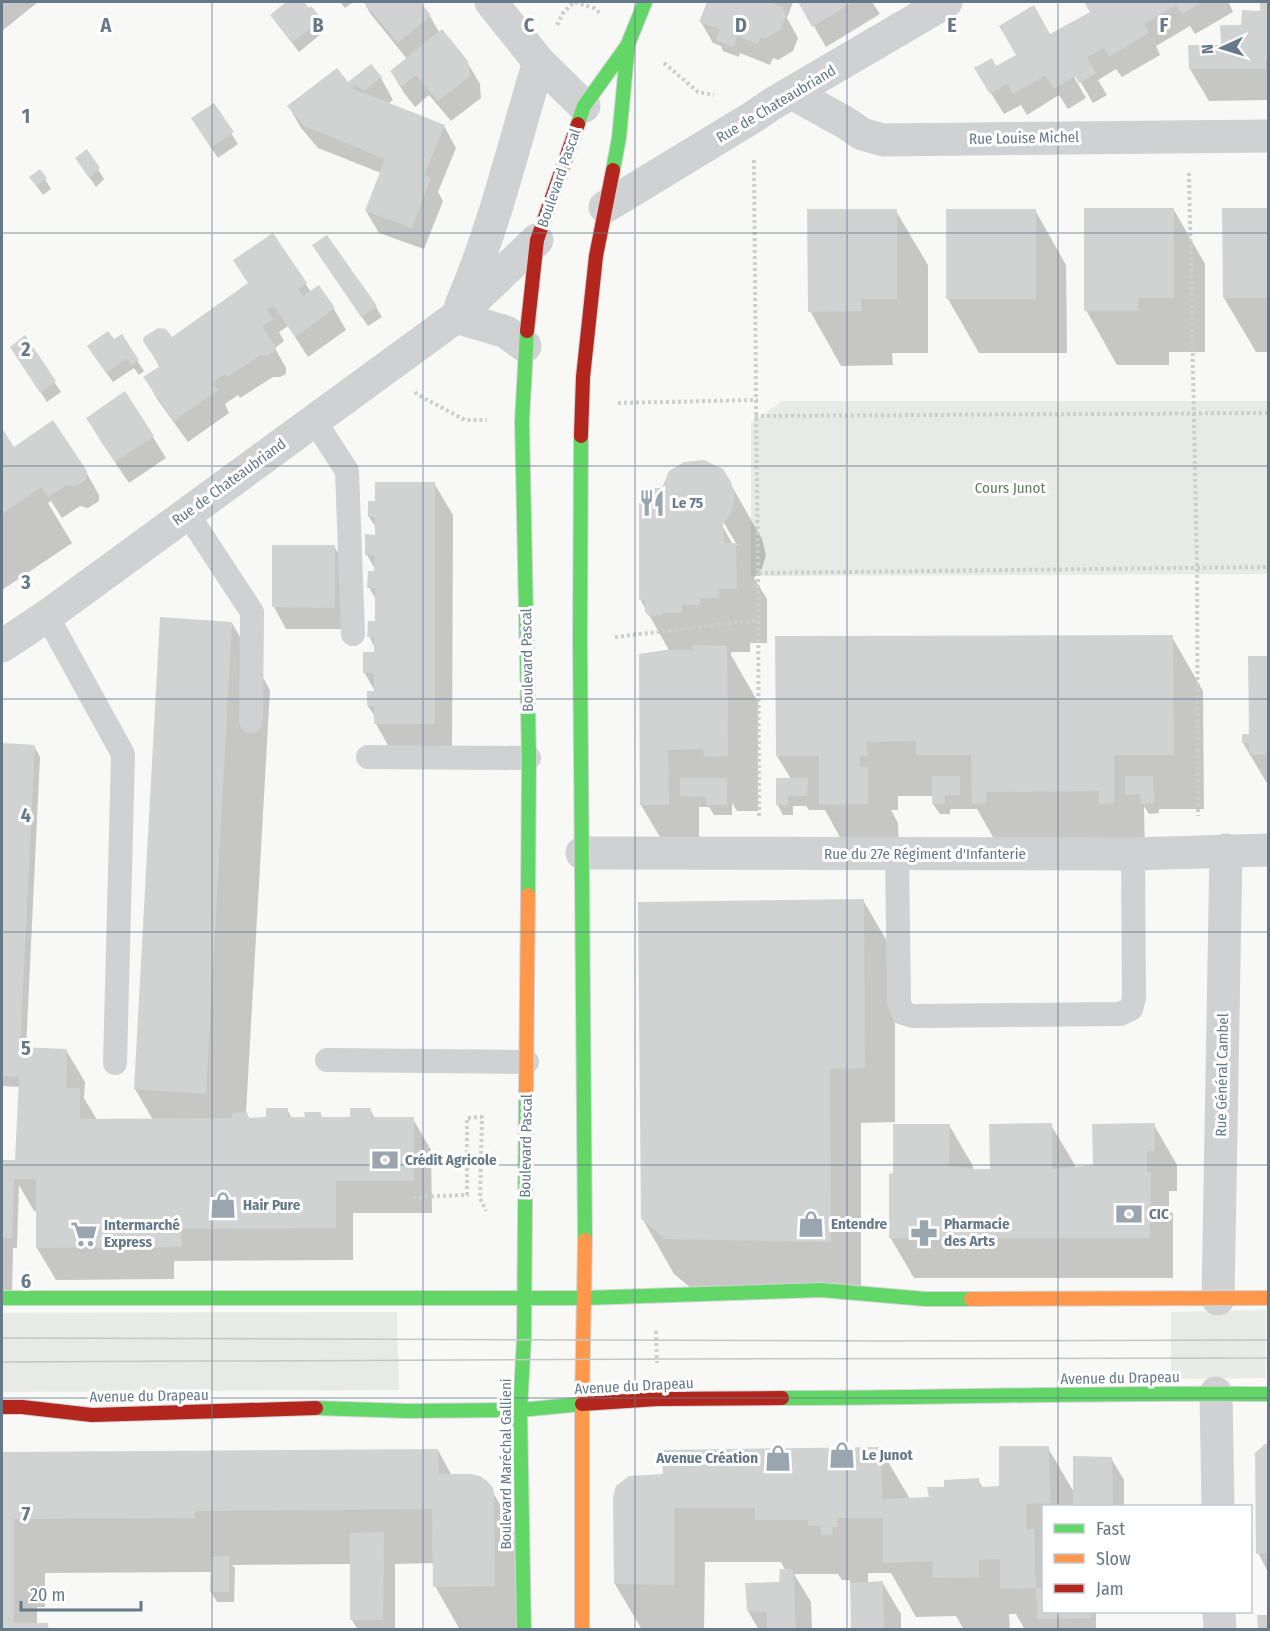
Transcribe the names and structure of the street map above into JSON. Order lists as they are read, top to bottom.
{
  "streets": {
    "main road": ["Boulevard Pascal", "Avenue du Drapeau", "Boulevard Maréchal Gallieni"],
    "street": [
      "Rue de Chateaubriand",
      "Rue Louise Michel",
      "Rue du 27e Régiment d'Infanterie",
      "Rue Général Cambel"
    ]
  },
  "crossings": [
    ["Rue de Chateaubriand", "Rue Louise Michel"],
    ["Rue de Chateaubriand", "Boulevard Pascal"],
    ["Boulevard Pascal", "Rue du 27e Régiment d'Infanterie"],
    ["Boulevard Pascal", "Boulevard Maréchal Gallieni"],
    ["Rue du 27e Régiment d'Infanterie", "Rue Général Cambel"],
    ["Avenue du Drapeau", "Boulevard Maréchal Gallieni"]
  ],
  "parks": ["Cours Junot"],
  "places": {
    "restaurant": ["Le 75"],
    "bank": ["Crédit Agricole", "CIC"],
    "shop": [
      "Hair Pure",
      "Entendre",
      "Le Junot",
      "Avenue Création"
    ],
    "pharmacy": ["Pharmacie des Arts"],
    "supermarket": ["Intermarché Express"]
  },
  "legend": ["Fast", "Slow", "Jam"],
  "scale_bar": "20 m",
  "north": "left",
  "grid": {
    "columns": [
      "A",
      "B",
      "C",
      "D",
      "E",
      "F"
    ],
    "rows": [
      "1",
      "2",
      "3",
      "4",
      "5",
      "6",
      "7"
    ]
  }
}
